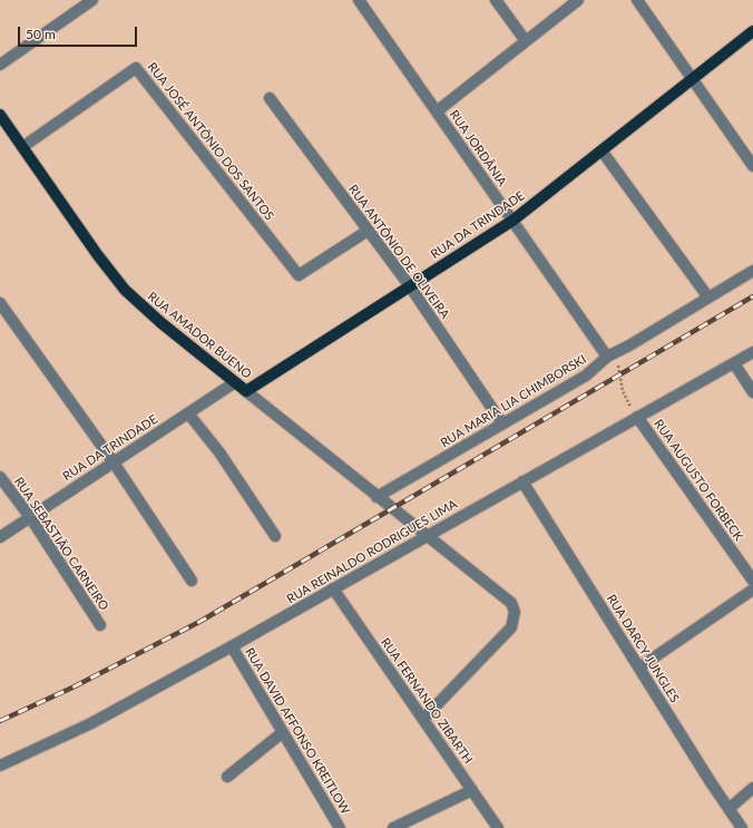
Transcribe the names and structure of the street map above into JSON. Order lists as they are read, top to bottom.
{
  "streets": {
    "main road": ["RUA DA TRINDADE", "RUA AMADOR BUENO"],
    "street": [
      "RUA JOSÉ ANTÔNIO DOS SANTOS",
      "RUA JORDÂNIA",
      "RUA ANTÔNIO DE OLIVEIRA",
      "RUA MARIA LIA CHIMBORSKI",
      "RUA AUGUSTO FORBECK",
      "RUA SEBASTIÃO CARNEIRO",
      "RUA REINALDO RODRIGUES LIMA",
      "RUA DARCY JUNGLES",
      "RUA FERNANDO ZIBARTH",
      "RUA DAVID AFFONSO KREITLOW"
    ]
  },
  "crossings": [
    ["RUA JOSÉ ANTÔNIO DOS SANTOS", "RUA ANTÔNIO DE OLIVEIRA"],
    ["RUA JOSÉ ANTÔNIO DOS SANTOS", "RUA AMADOR BUENO"],
    ["RUA JORDÂNIA", "RUA DA TRINDADE"],
    ["RUA JORDÂNIA", "RUA MARIA LIA CHIMBORSKI"],
    ["RUA DA TRINDADE", "RUA ANTÔNIO DE OLIVEIRA"],
    ["RUA DA TRINDADE", "RUA AMADOR BUENO"],
    ["RUA DA TRINDADE", "RUA SEBASTIÃO CARNEIRO"],
    ["RUA ANTÔNIO DE OLIVEIRA", "RUA MARIA LIA CHIMBORSKI"],
    ["RUA AMADOR BUENO", "RUA MARIA LIA CHIMBORSKI"],
    ["RUA AMADOR BUENO", "RUA REINALDO RODRIGUES LIMA"],
    ["RUA AMADOR BUENO", "RUA FERNANDO ZIBARTH"],
    ["RUA AUGUSTO FORBECK", "RUA REINALDO RODRIGUES LIMA"],
    ["RUA REINALDO RODRIGUES LIMA", "RUA DARCY JUNGLES"],
    ["RUA REINALDO RODRIGUES LIMA", "RUA FERNANDO ZIBARTH"],
    ["RUA REINALDO RODRIGUES LIMA", "RUA DAVID AFFONSO KREITLOW"]
  ],
  "scale_bar": "50 m"
}
